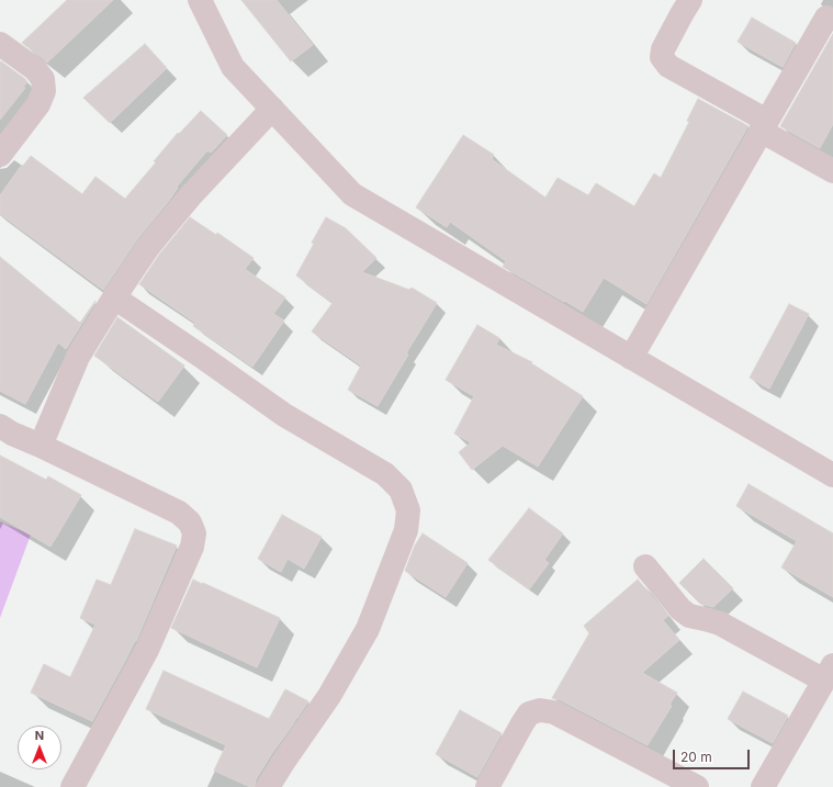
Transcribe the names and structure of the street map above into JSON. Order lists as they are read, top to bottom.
{
  "scale_bar": "20 m",
  "north": "top"
}
